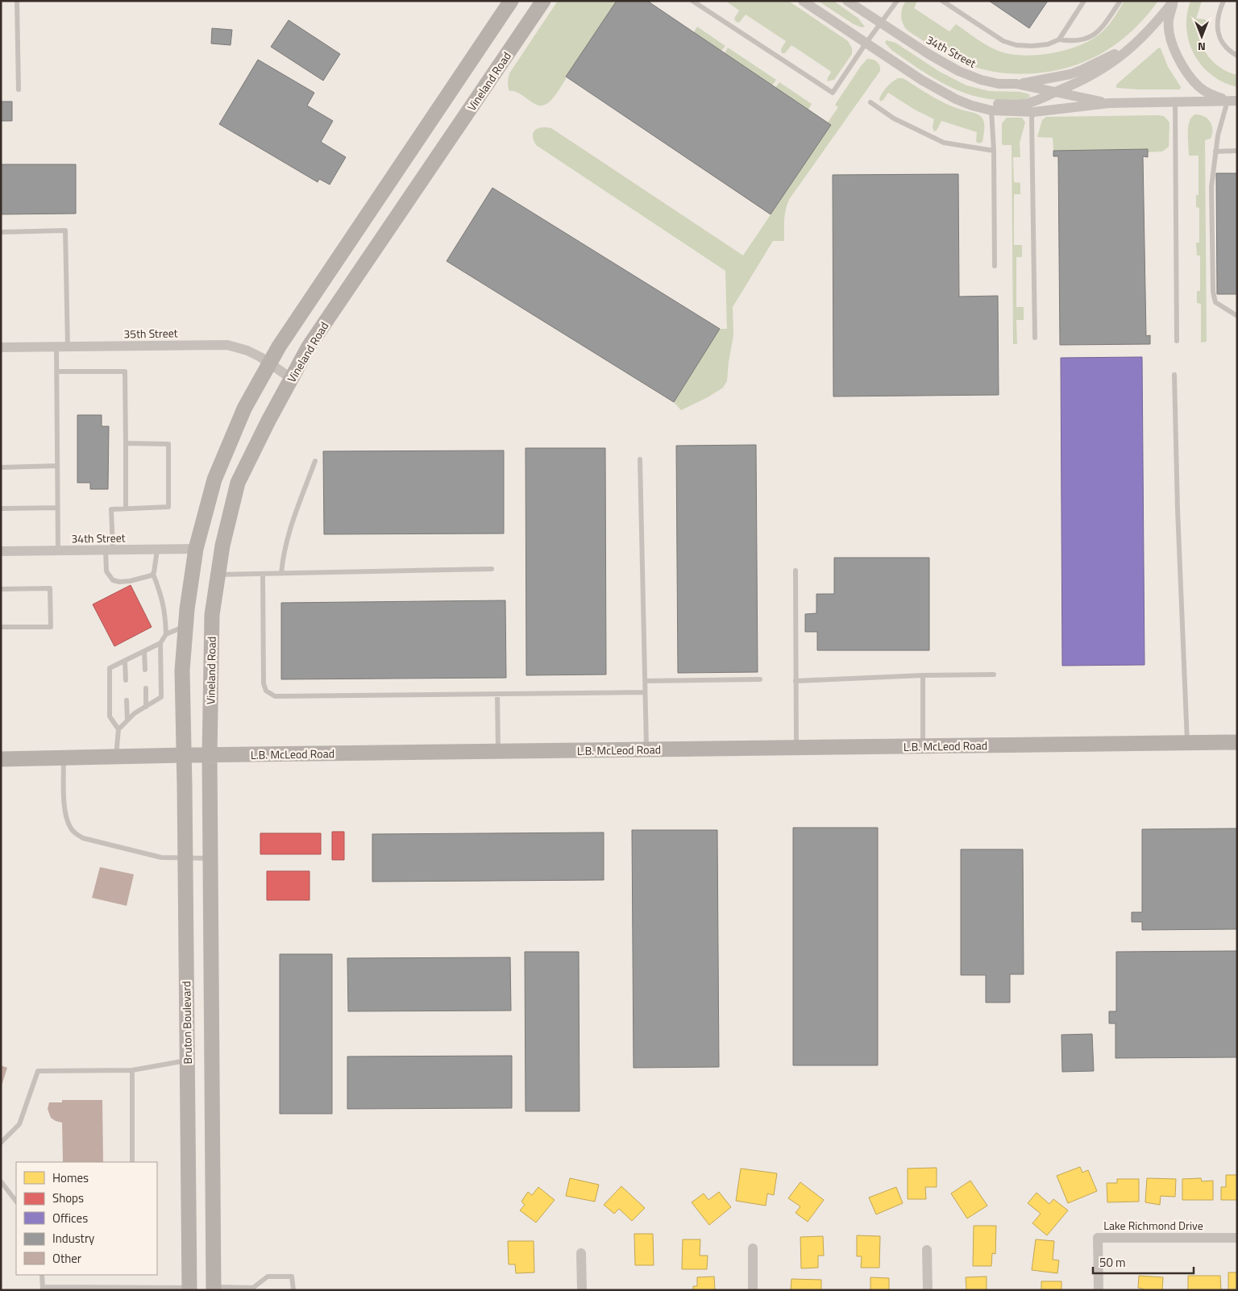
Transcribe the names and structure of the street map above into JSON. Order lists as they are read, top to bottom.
{
  "streets": {
    "street": [
      "34th Street",
      "Vineland Road",
      "35th Street",
      "L.B. McLeod Road",
      "Bruton Boulevard",
      "Lake Richmond Drive"
    ]
  },
  "crossings": [
    ["Vineland Road", "35th Street"],
    ["Vineland Road", "L.B. McLeod Road"],
    ["L.B. McLeod Road", "Bruton Boulevard"]
  ],
  "legend": [
    "Homes",
    "Shops",
    "Offices",
    "Industry",
    "Other"
  ],
  "scale_bar": "50 m",
  "north": "bottom"
}
